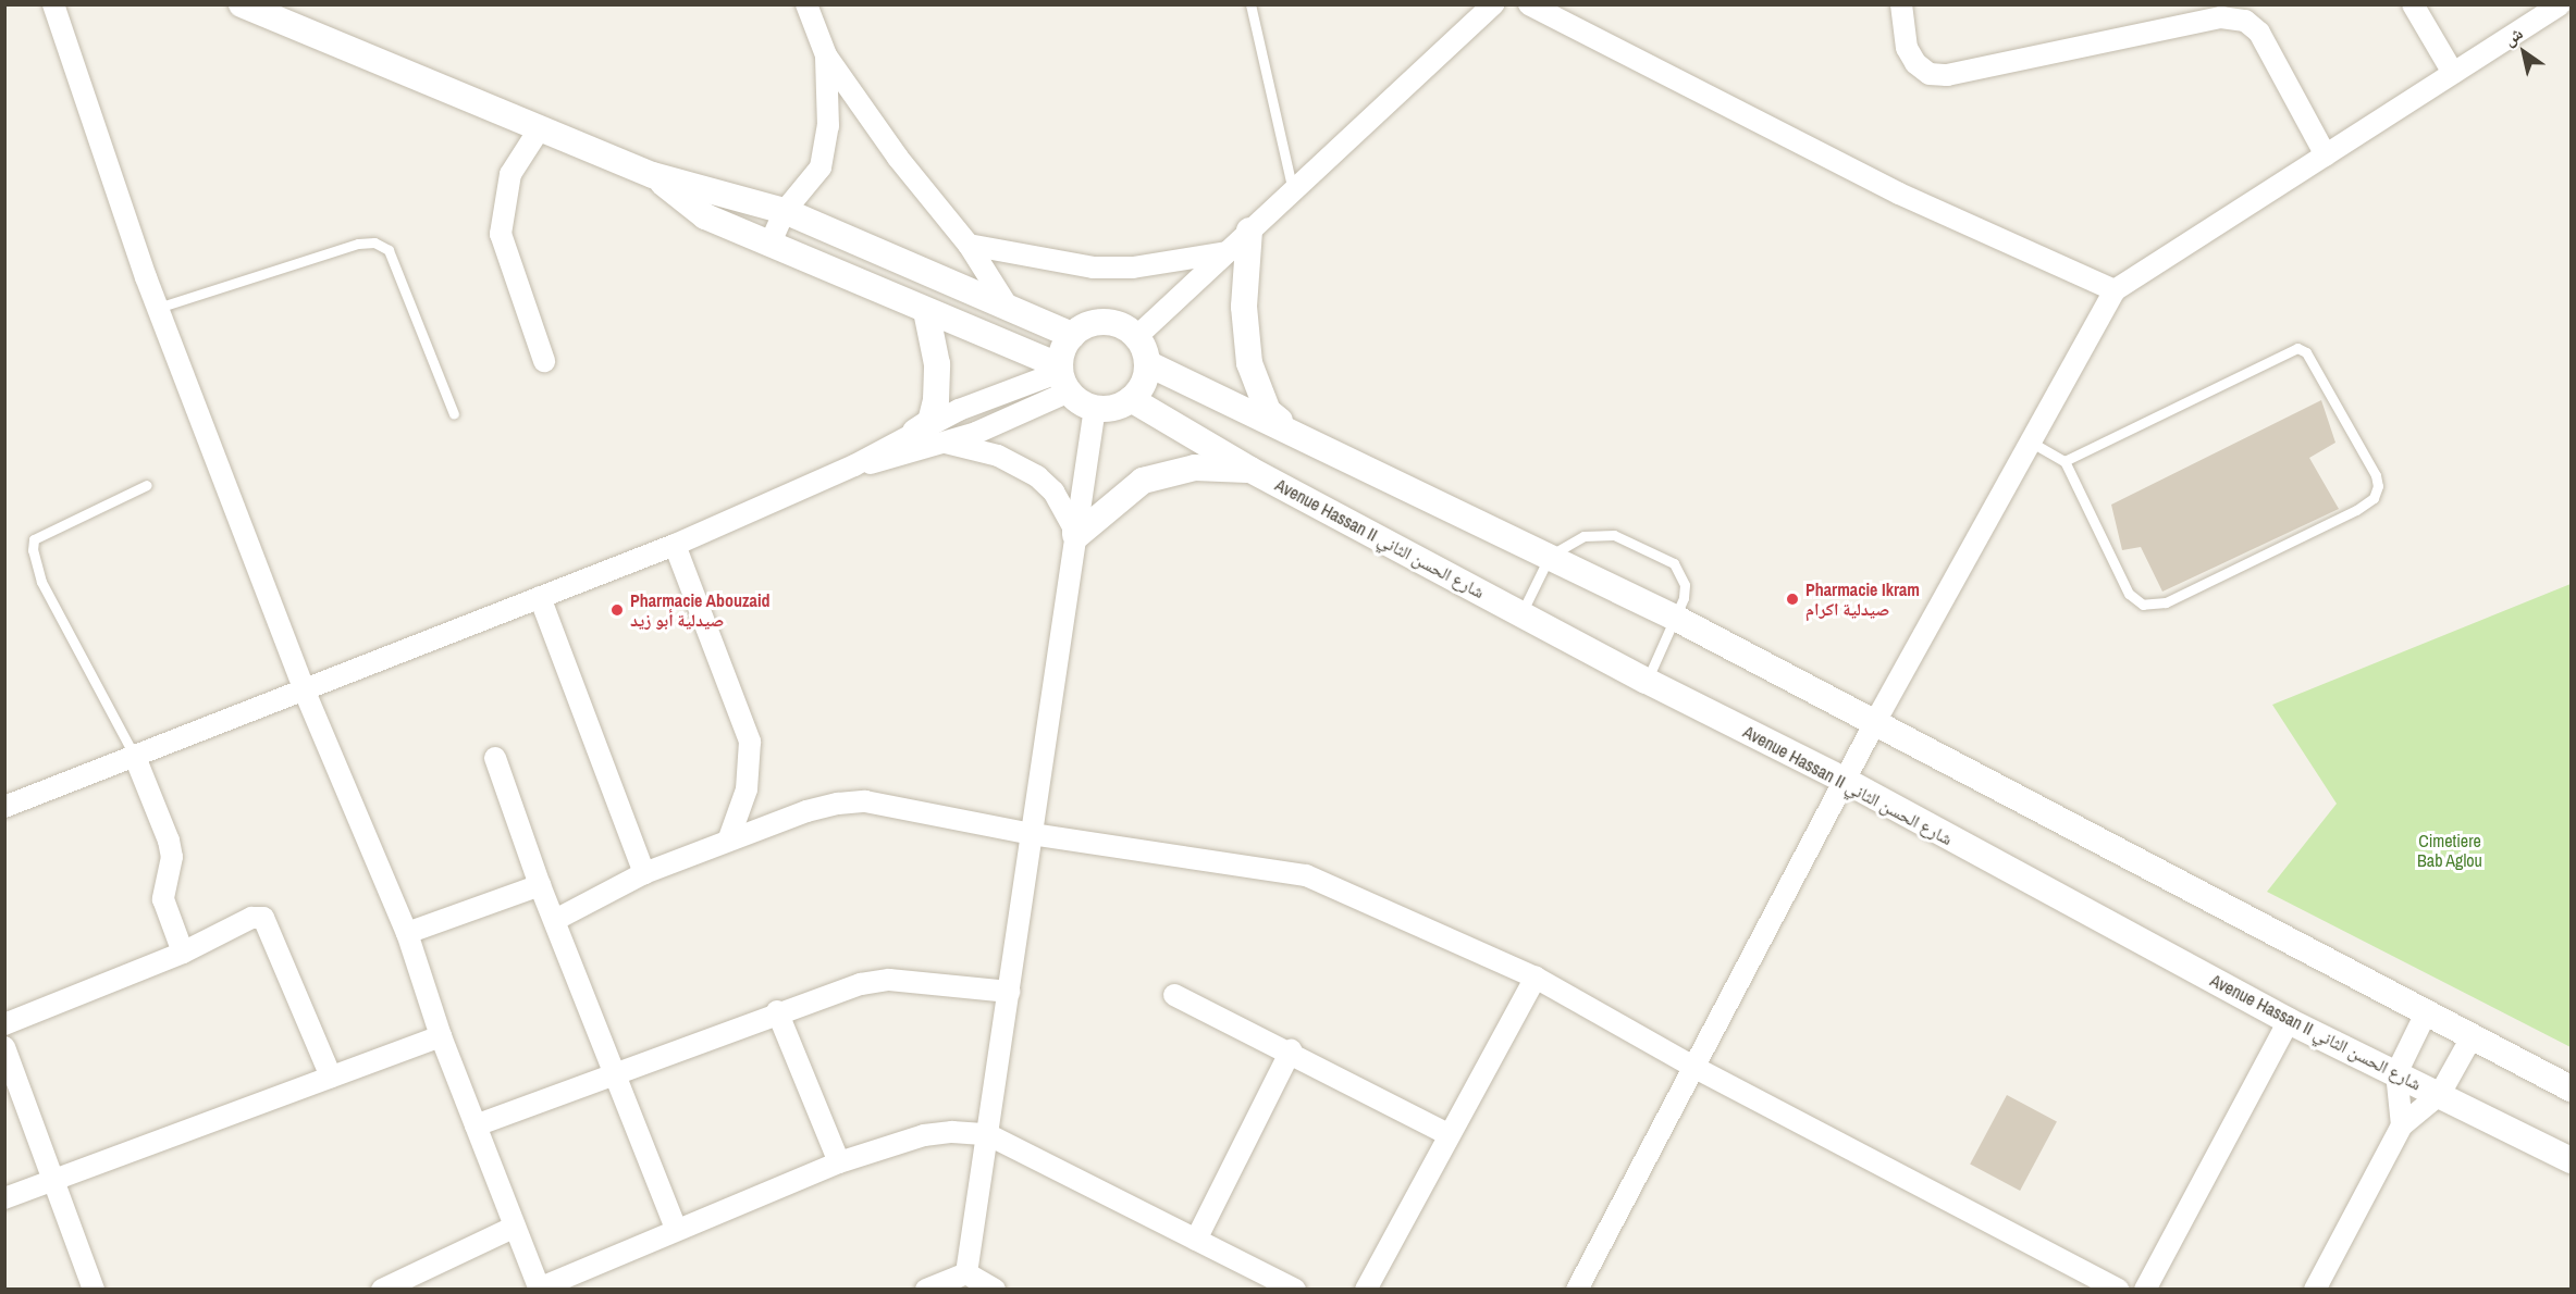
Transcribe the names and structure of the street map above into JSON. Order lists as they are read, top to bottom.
{
  "streets": {
    "street": ["Avenue Hassan II شارع الحسن الثاني"]
  },
  "parks": ["Cimetiere Bab Aglou"],
  "places": ["Pharmacie Ikram صيدلية اكرام", "Pharmacie Abouzaid صيدلية أبو زيد"],
  "north": "top left"
}
